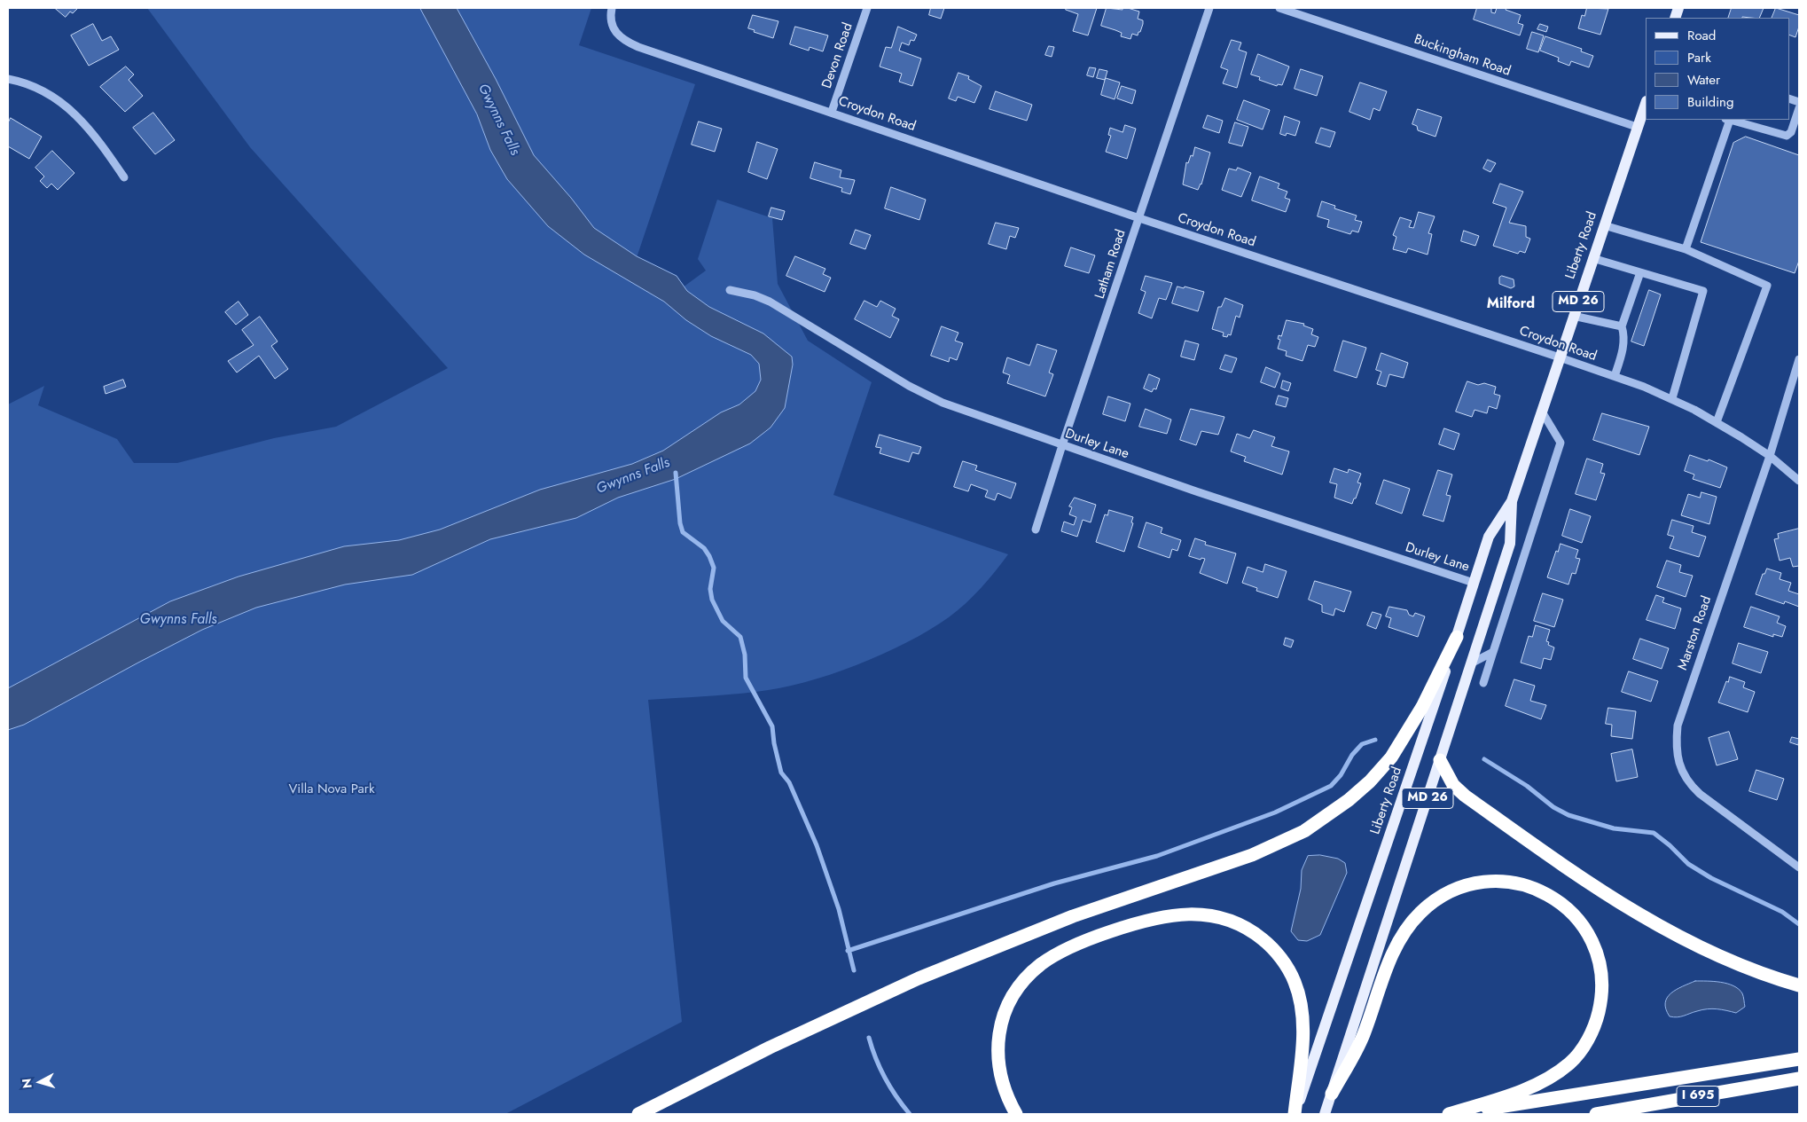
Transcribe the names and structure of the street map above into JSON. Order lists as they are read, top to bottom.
{
  "streets": {
    "highway": ["I 695"],
    "main road": ["Liberty Road", "MD 26"],
    "street": [
      "Devon Road",
      "Buckingham Road",
      "Croydon Road",
      "Latham Road",
      "Durley Lane",
      "Marston Road"
    ]
  },
  "crossings": [
    ["Devon Road", "Croydon Road"],
    ["Buckingham Road", "Liberty Road"],
    ["Croydon Road", "Liberty Road"],
    ["Croydon Road", "Latham Road"],
    ["Croydon Road", "Marston Road"],
    ["Liberty Road", "Durley Lane"],
    ["Latham Road", "Durley Lane"]
  ],
  "districts": ["Milford"],
  "water": ["Gwynns Falls"],
  "parks": ["Villa Nova Park"],
  "legend": [
    "Road",
    "Park",
    "Water",
    "Building"
  ],
  "north": "left"
}
